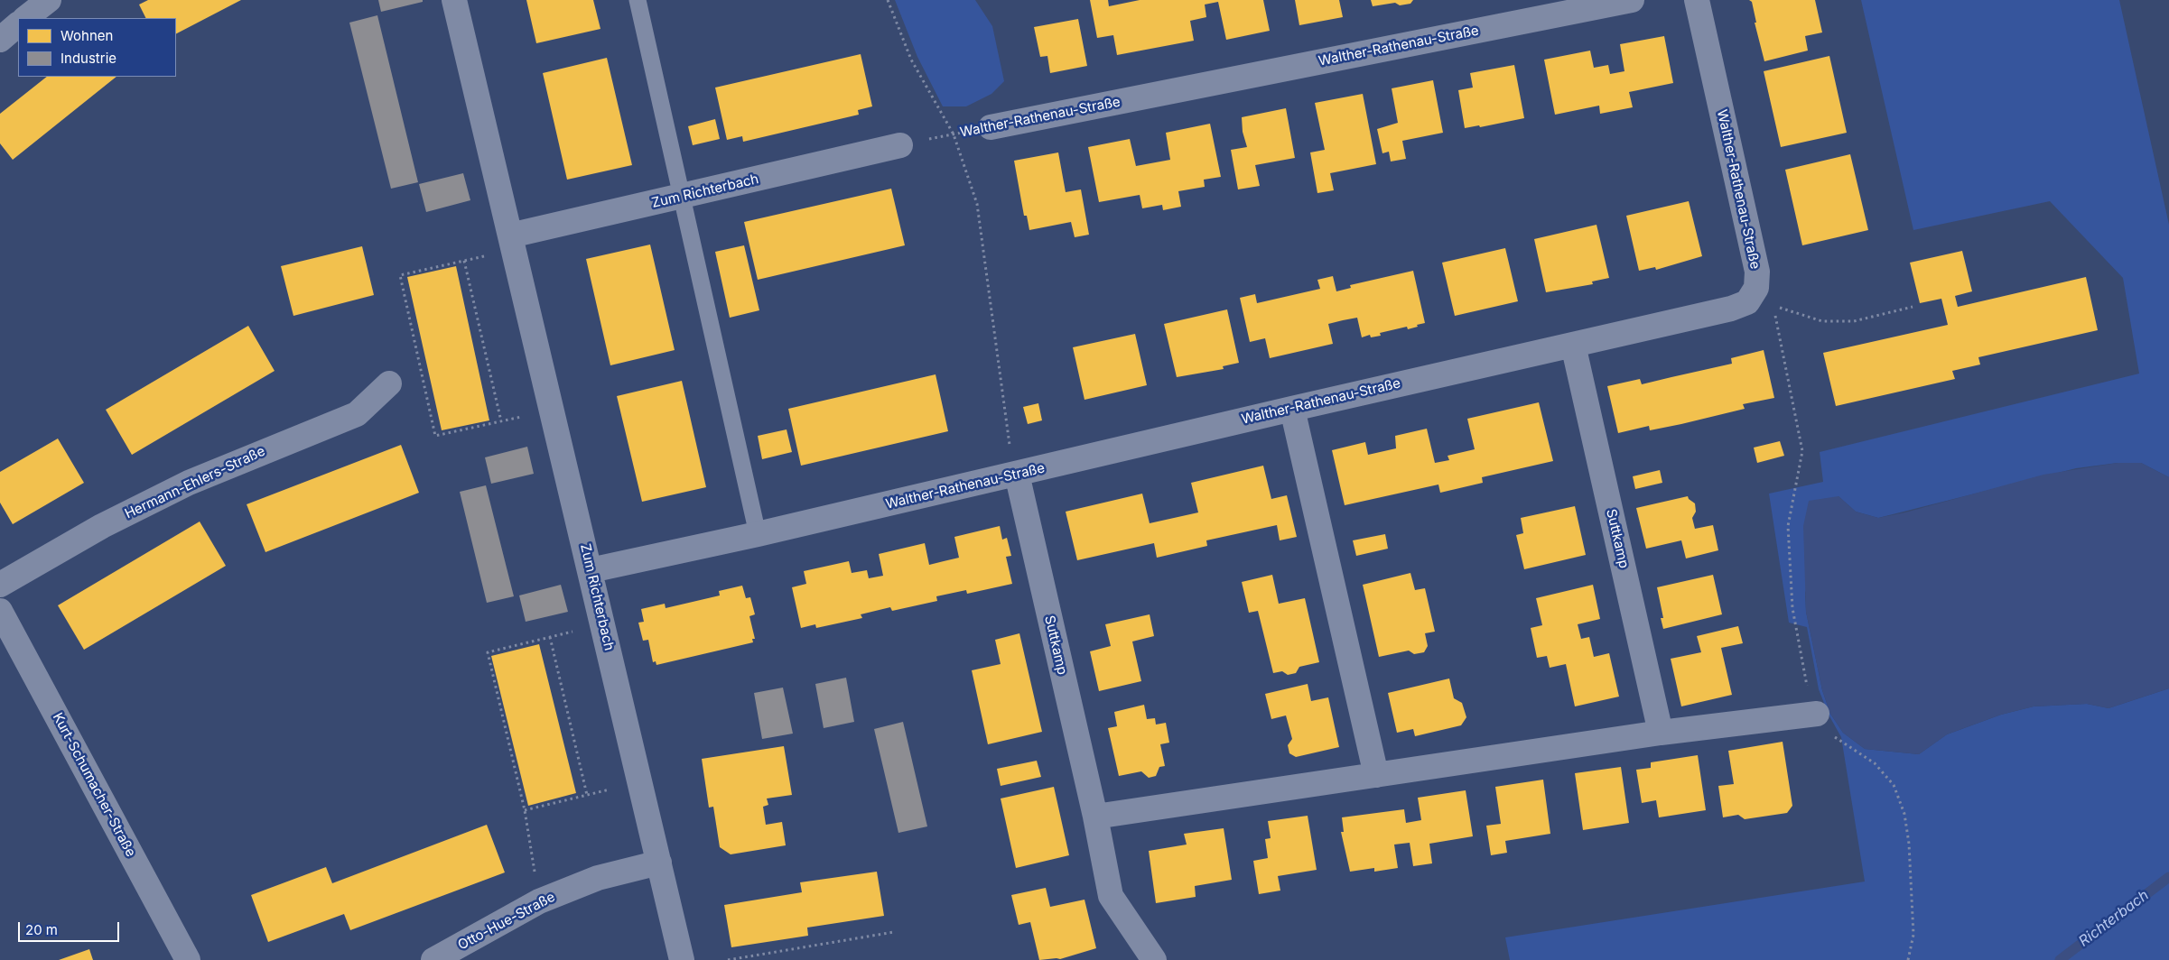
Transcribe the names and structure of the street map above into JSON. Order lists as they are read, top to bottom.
{
  "streets": {
    "street": [
      "Walther-Rathenau-Straße",
      "Zum Richterbach",
      "Hermann-Ehlers-Straße",
      "Suttkamp",
      "Kurt-Schumacher-Straße",
      "Otto-Hue-Straße"
    ]
  },
  "crossings": [
    ["Walther-Rathenau-Straße", "Zum Richterbach"],
    ["Walther-Rathenau-Straße", "Suttkamp"],
    ["Zum Richterbach", "Otto-Hue-Straße"]
  ],
  "water": ["Richterbach"],
  "legend": ["Wohnen", "Industrie"],
  "scale_bar": "20 m"
}
